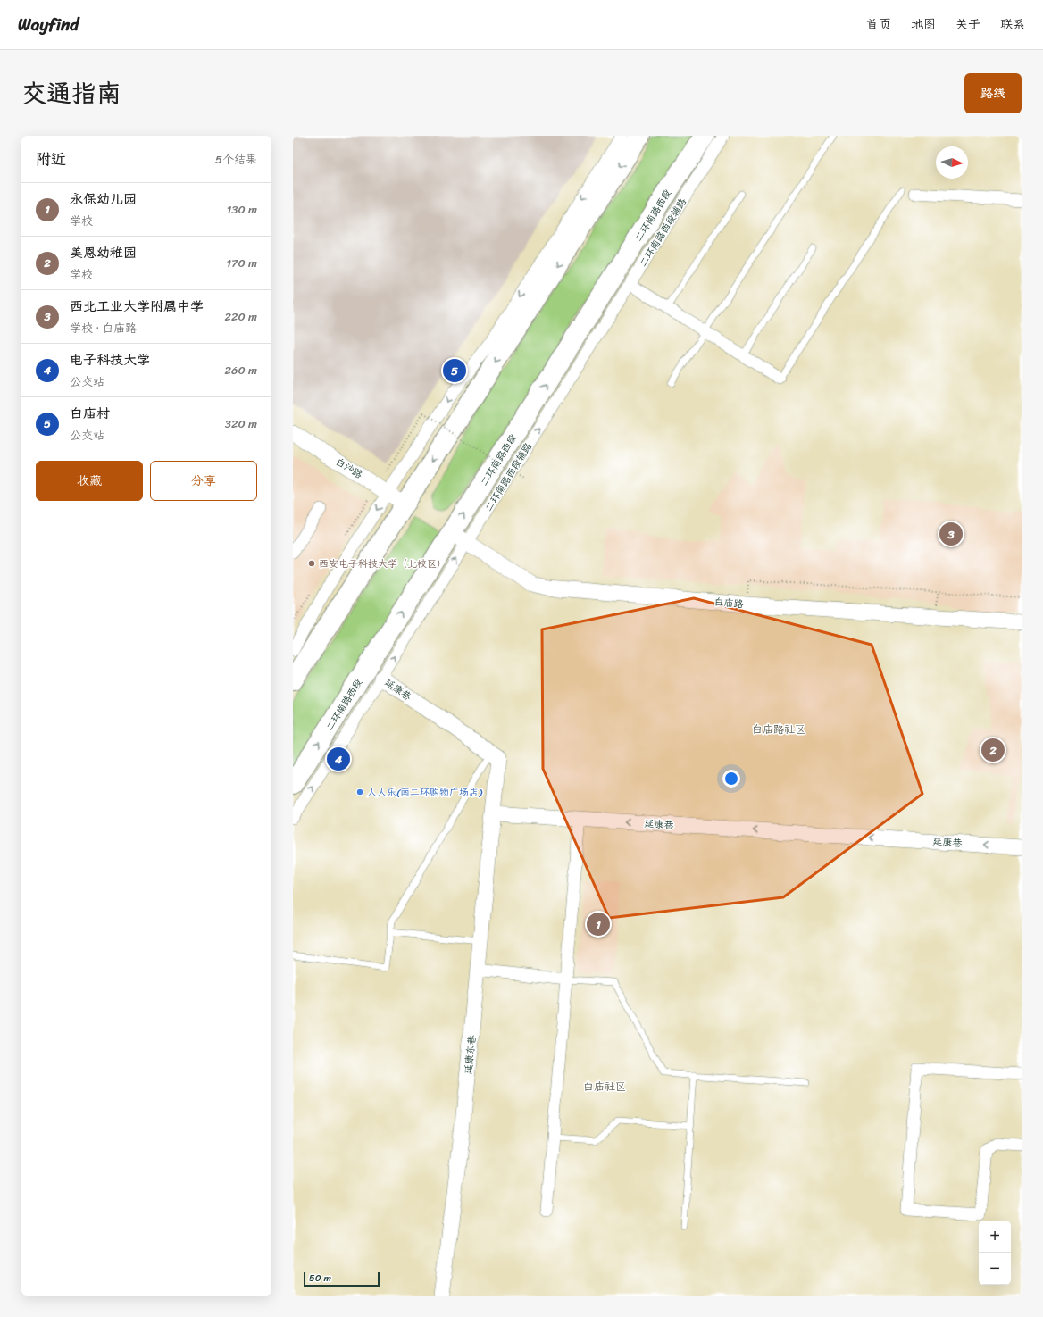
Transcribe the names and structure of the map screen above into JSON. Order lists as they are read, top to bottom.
{
  "streets": {
    "highway": ["二环南路西段"],
    "street": [
      "二环南路西段辅路",
      "白沙路",
      "白庙路",
      "延康巷",
      "延康东巷"
    ]
  },
  "crossings": [
    ["二环南路西段", "二环南路西段辅路"],
    ["二环南路西段", "白庙路"],
    ["二环南路西段辅路", "白庙路"],
    ["二环南路西段辅路", "延康巷"],
    ["延康巷", "延康东巷"]
  ],
  "one_way": ["延康巷"],
  "districts": ["白庙路社区", "白庙社区"],
  "places": ["西安电子科技大学（北校区）", "人人乐(南二环购物广场店)"],
  "scale_bar": "50 m",
  "north": "right",
  "page": {
    "header": "Wayfind",
    "nav": [
      "首页",
      "地图",
      "关于",
      "联系"
    ],
    "title": "交通指南",
    "buttons": [
      "路线",
      ["收藏", "分享"]
    ],
    "heading": ["附近", "5个结果"],
    "list": [
      {
        "mark": "1",
        "name": "永保幼儿园",
        "note": "学校",
        "value": "130 m"
      },
      {
        "mark": "2",
        "name": "美恩幼稚园",
        "note": "学校",
        "value": "170 m"
      },
      {
        "mark": "3",
        "name": "西北工业大学附属中学",
        "note": "学校 · 白庙路",
        "value": "220 m"
      },
      {
        "mark": "4",
        "name": "电子科技大学",
        "note": "公交站",
        "value": "260 m"
      },
      {
        "mark": "5",
        "name": "白庙村",
        "note": "公交站",
        "value": "320 m"
      }
    ],
    "pins": [
      "5",
      "3",
      "2",
      "4",
      "1"
    ],
    "map_buttons": ["+", "−"],
    "scale": "50 m"
  }
}
